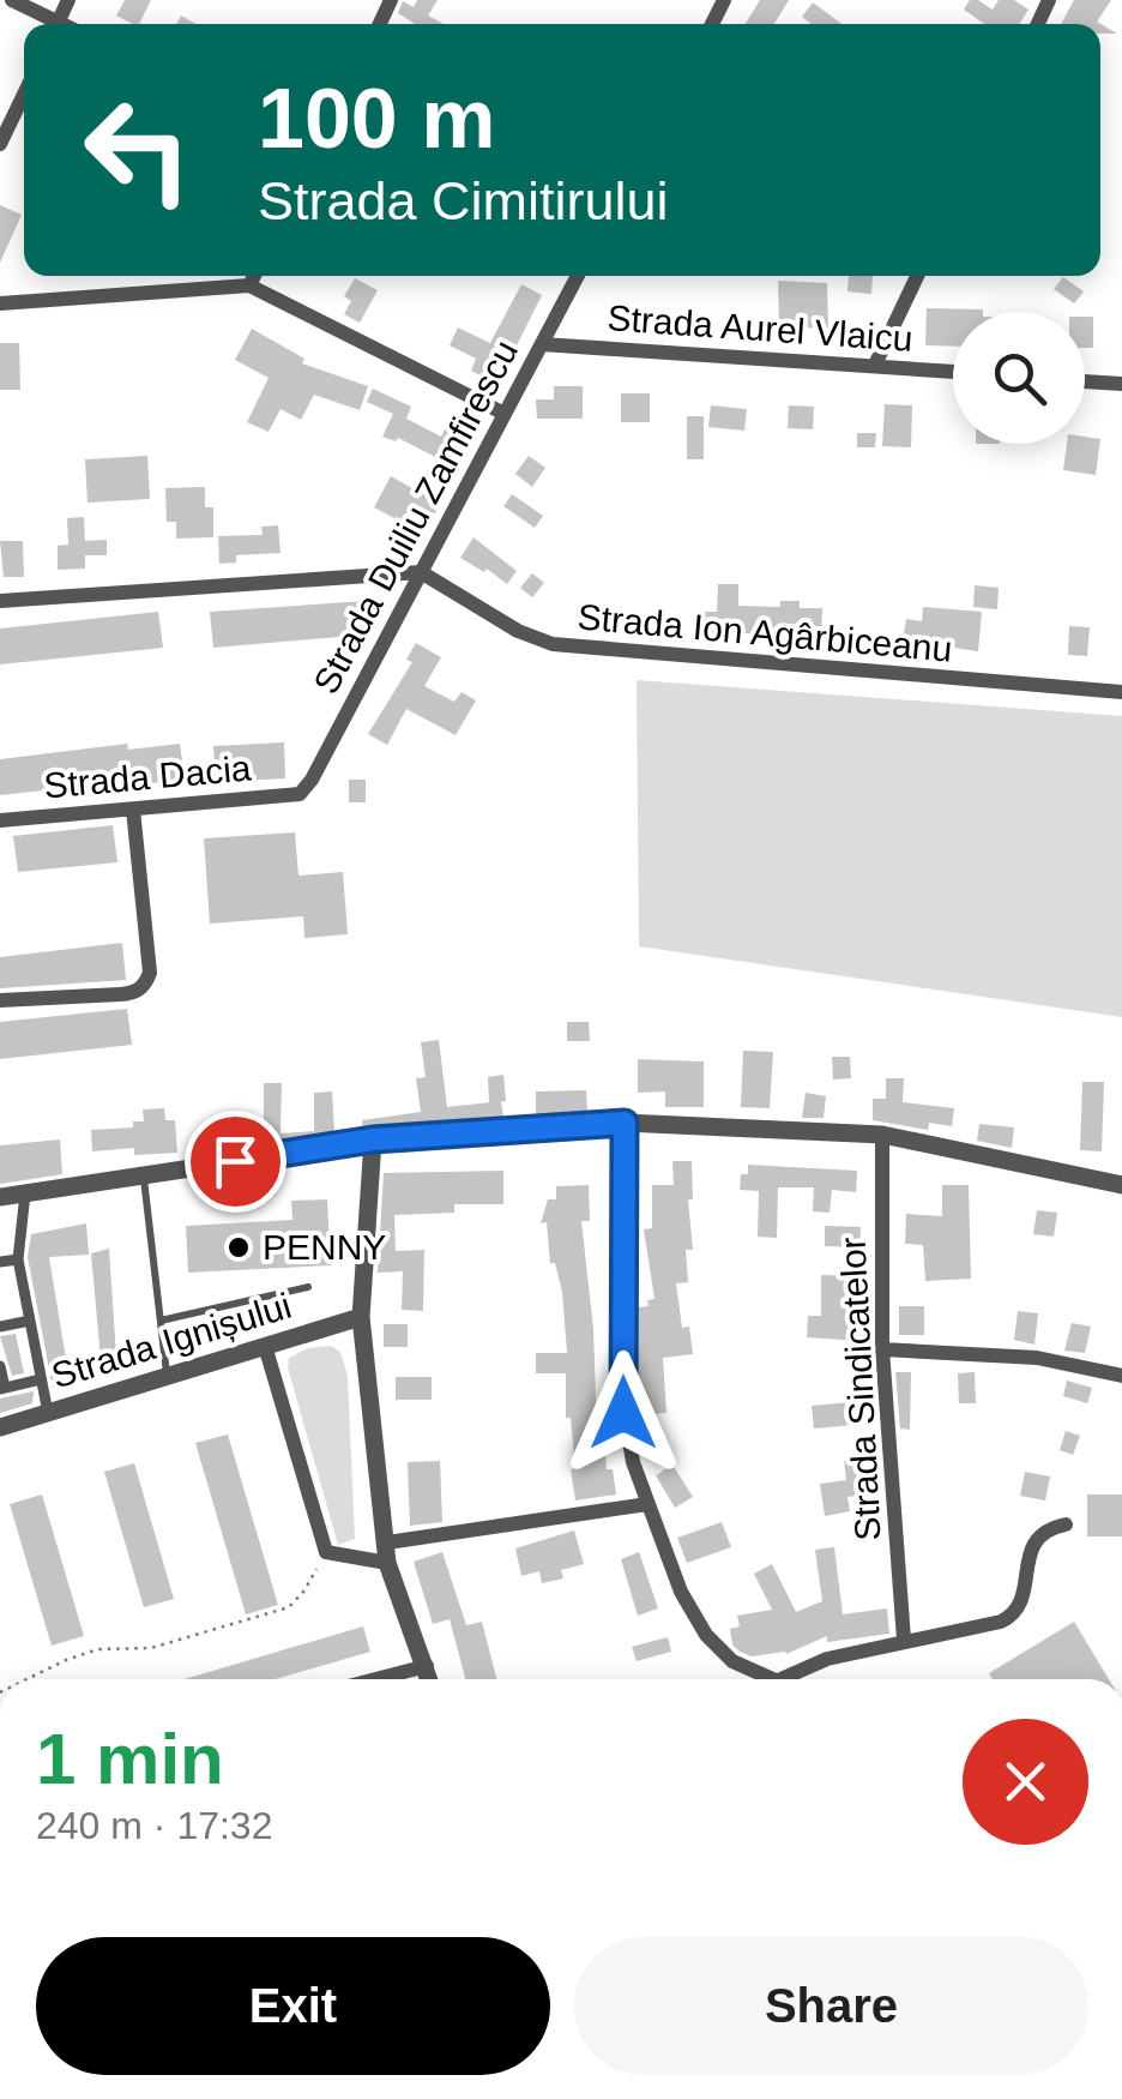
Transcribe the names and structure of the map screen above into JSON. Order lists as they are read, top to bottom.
{
  "streets": {
    "street": [
      "Strada Aurel Vlaicu",
      "Strada Duiliu Zamfirescu",
      "Strada Ion Agârbiceanu",
      "Strada Dacia",
      "Strada Ignișului",
      "Strada Sindicatelor"
    ]
  },
  "crossings": [
    ["Strada Aurel Vlaicu", "Strada Duiliu Zamfirescu"],
    ["Strada Duiliu Zamfirescu", "Strada Ion Agârbiceanu"],
    ["Strada Duiliu Zamfirescu", "Strada Dacia"]
  ],
  "places": ["PENNY"],
  "page": {
    "turn": ["100 m", "Strada Cimitirului"],
    "heading": ["1 min", "240 m · 17:32"],
    "buttons": ["Exit", "Share"]
  }
}
